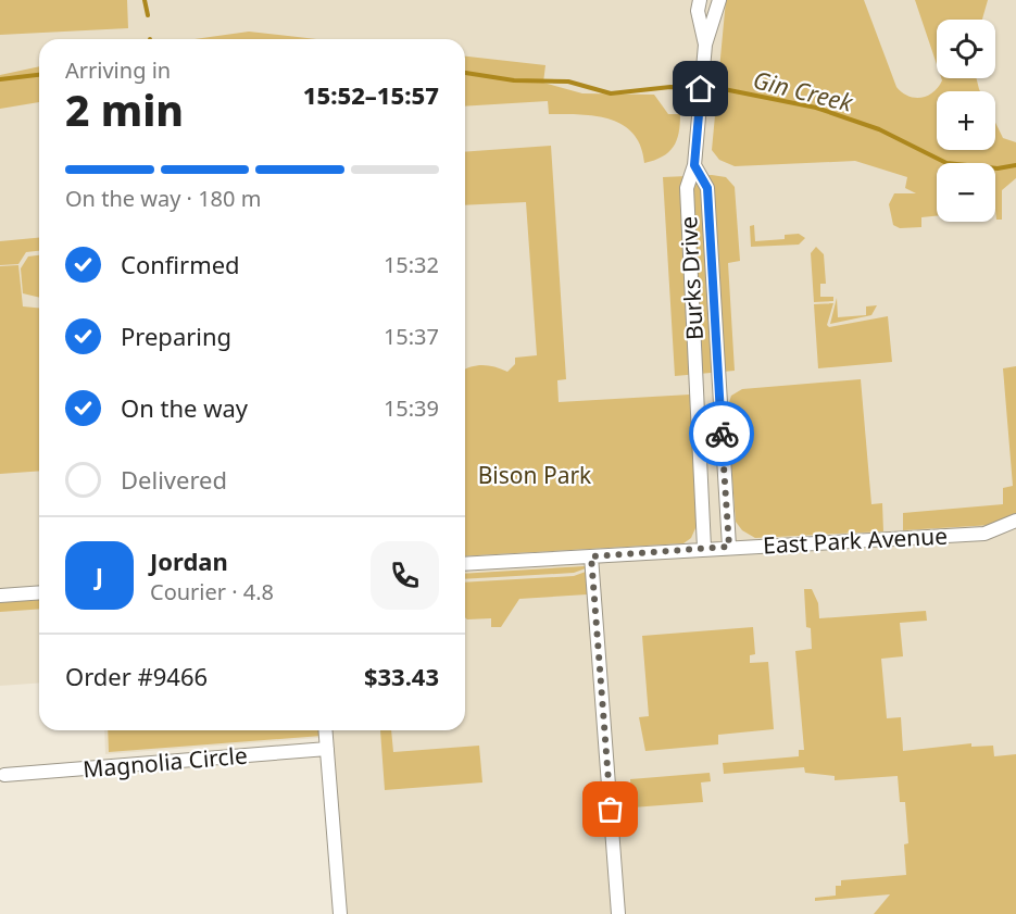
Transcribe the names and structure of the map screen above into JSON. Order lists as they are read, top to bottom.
{
  "streets": {
    "street": ["Burks Drive", "East Park Avenue", "Magnolia Circle"]
  },
  "crossings": [
    ["Burks Drive", "East Park Avenue"]
  ],
  "water": ["Gin Creek"],
  "parks": ["Bison Park"],
  "page": {
    "map_buttons": ["+", "−"],
    "heading": ["2 min", "Arriving in", "15:52–15:57"],
    "panel": [
      "Jordan",
      "Courier · 4.8",
      "Order #9466",
      "$33.43"
    ],
    "bar": "On the way · 180 m",
    "list": [
      ["Confirmed", "15:32"],
      ["Preparing", "15:37"],
      ["On the way", "15:39"],
      "Delivered"
    ],
    "round": "J"
  }
}
